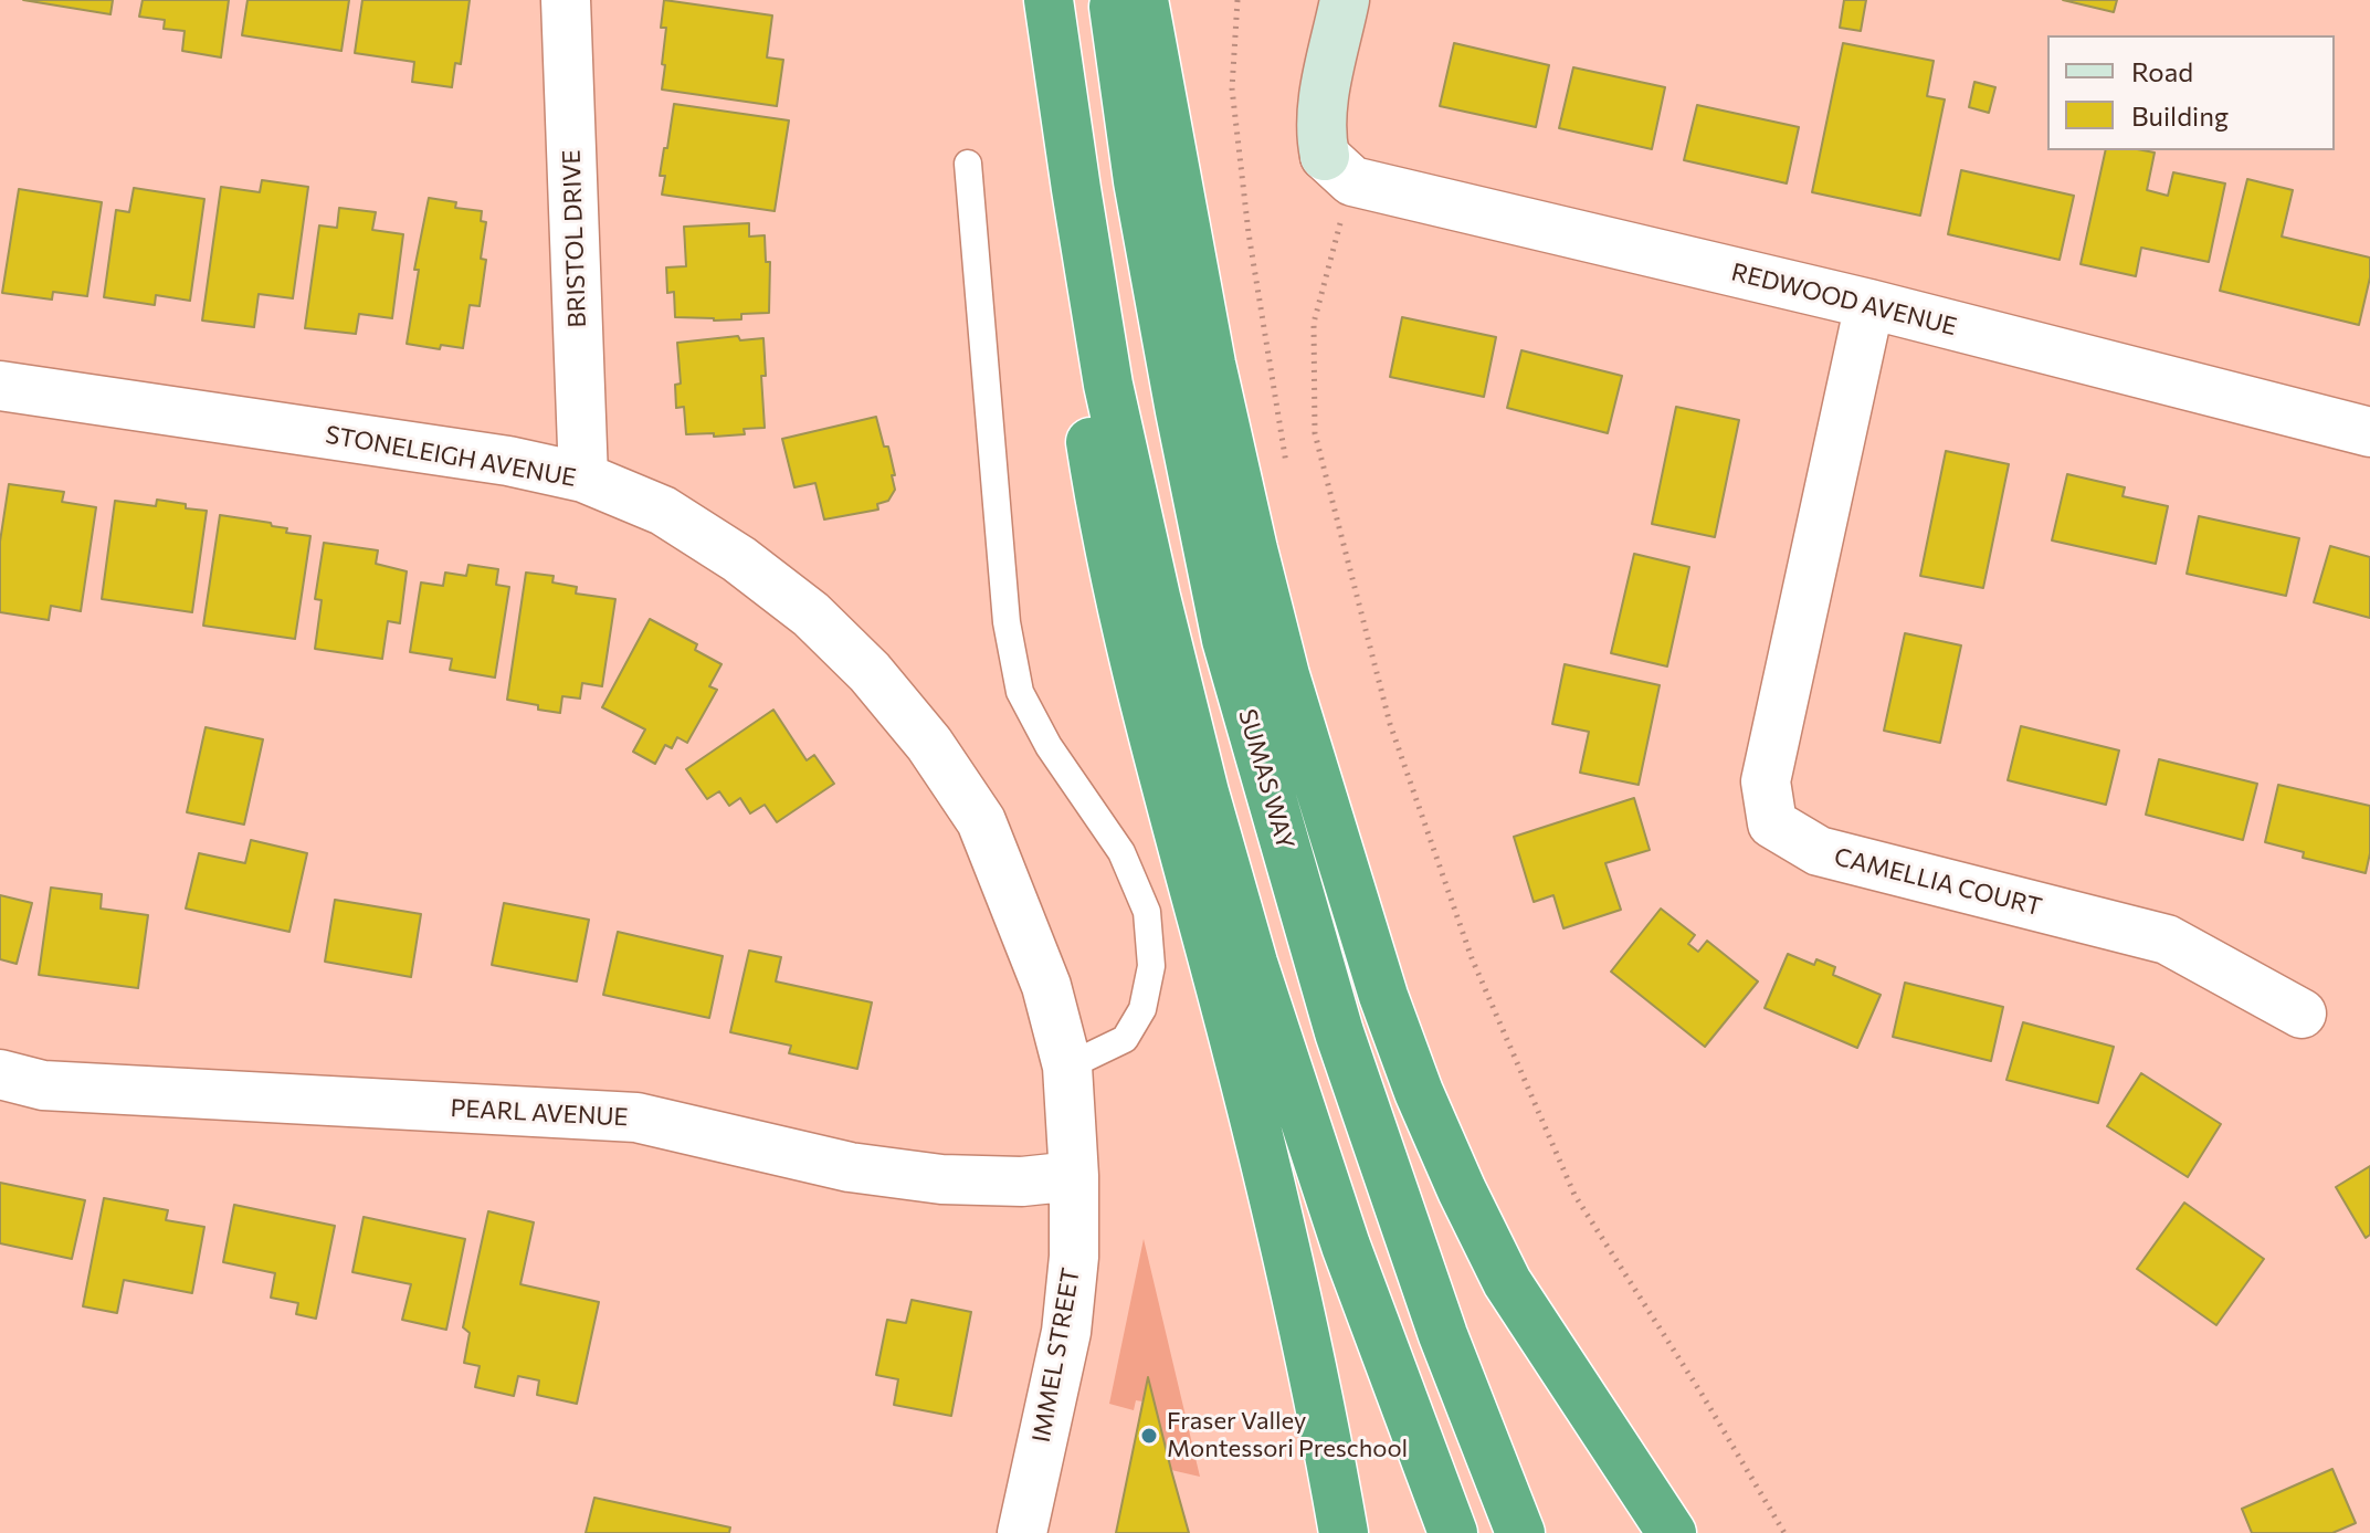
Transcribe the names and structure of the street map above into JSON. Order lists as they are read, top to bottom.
{
  "streets": {
    "highway": ["SUMAS WAY"],
    "street": [
      "BRISTOL DRIVE",
      "REDWOOD AVENUE",
      "STONELEIGH AVENUE",
      "CAMELLIA COURT",
      "PEARL AVENUE",
      "IMMEL STREET"
    ]
  },
  "crossings": [
    ["BRISTOL DRIVE", "STONELEIGH AVENUE"],
    ["REDWOOD AVENUE", "CAMELLIA COURT"],
    ["STONELEIGH AVENUE", "PEARL AVENUE"],
    ["STONELEIGH AVENUE", "IMMEL STREET"],
    ["PEARL AVENUE", "IMMEL STREET"]
  ],
  "places": ["Fraser Valley Montessori Preschool"],
  "legend": ["Road", "Building"]
}
